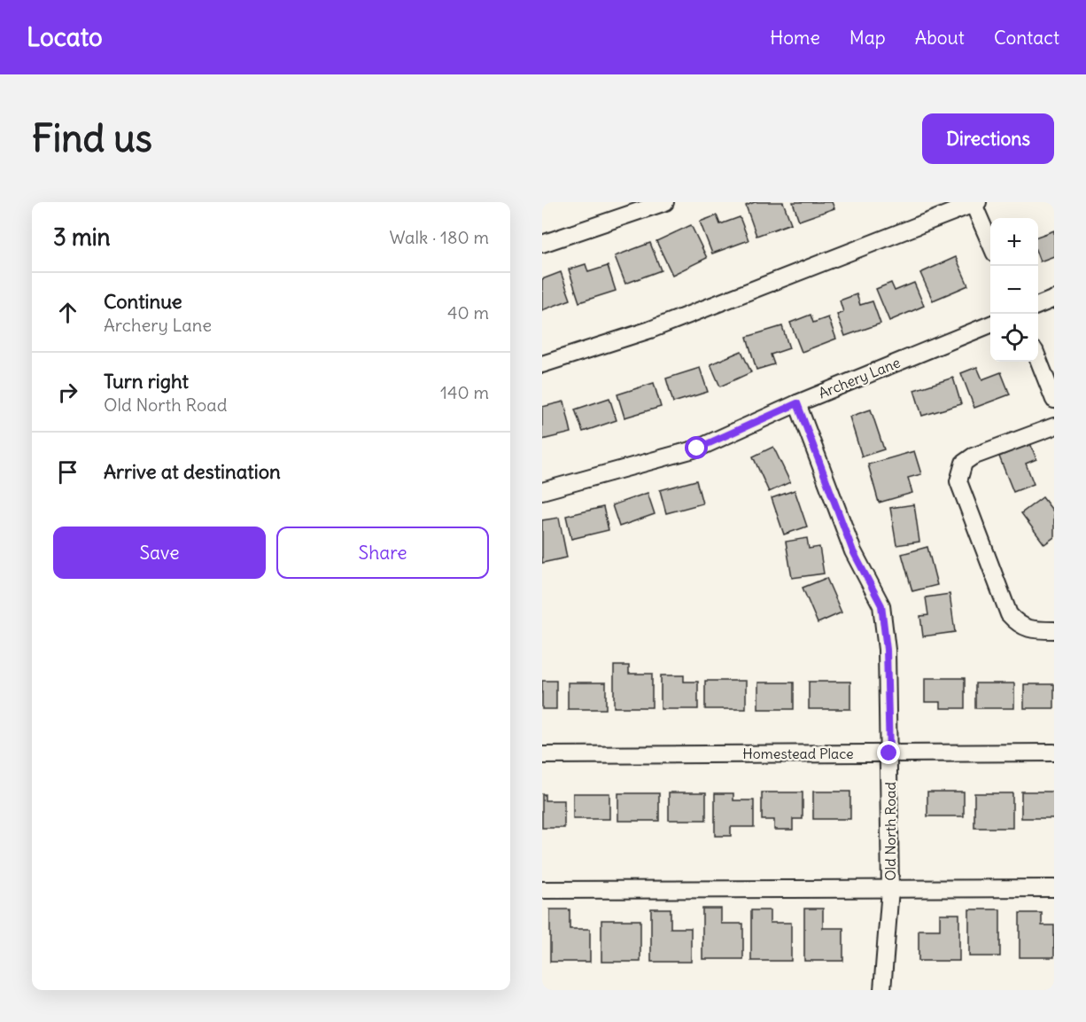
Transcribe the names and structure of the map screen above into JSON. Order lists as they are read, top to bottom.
{
  "streets": {
    "street": ["Archery Lane", "Homestead Place", "Old North Road"]
  },
  "crossings": [
    ["Archery Lane", "Old North Road"],
    ["Homestead Place", "Old North Road"]
  ],
  "page": {
    "header": "Locato",
    "nav": [
      "Home",
      "Map",
      "About",
      "Contact"
    ],
    "buttons": [
      "Directions",
      ["Save", "Share"]
    ],
    "title": "Find us",
    "heading": ["3 min", "Walk · 180 m"],
    "map_buttons": ["+", "−"],
    "list": [
      ["Continue", "Archery Lane", "40 m"],
      ["Turn right", "Old North Road", "140 m"],
      "Arrive at destination"
    ]
  }
}
